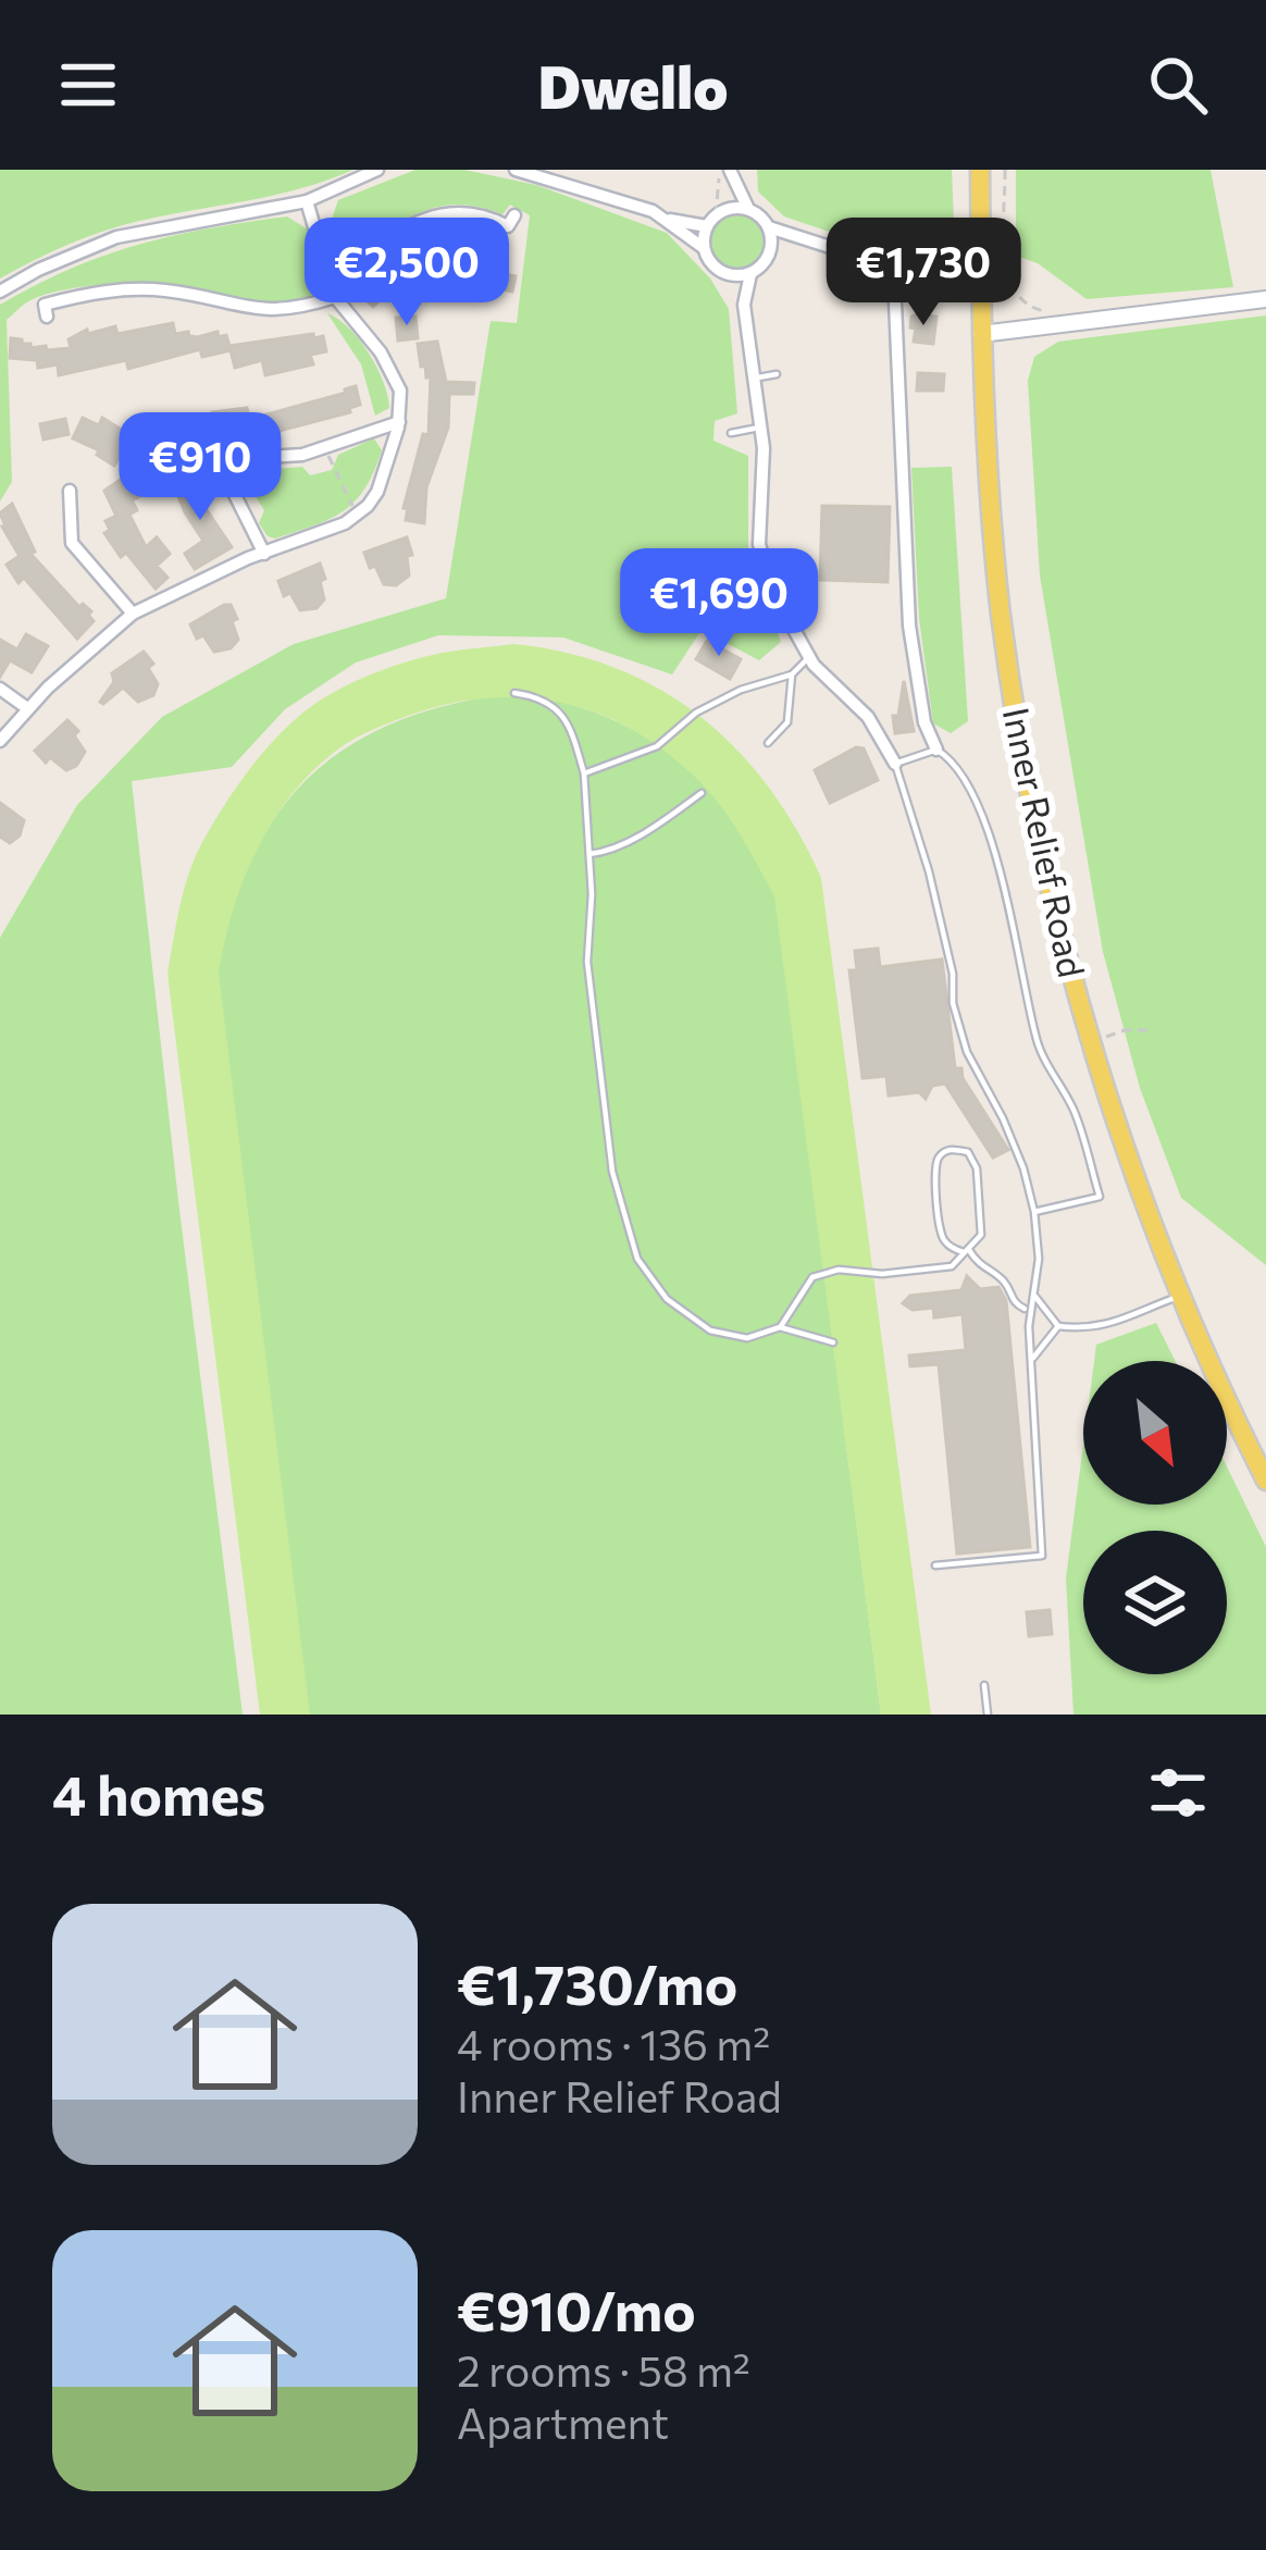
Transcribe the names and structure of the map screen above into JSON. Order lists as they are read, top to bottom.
{
  "streets": {
    "main road": ["Inner Relief Road"]
  },
  "north": "bottom right",
  "page": {
    "header": "Dwello",
    "price": [
      "€2,500",
      "€1,730",
      "€910",
      "€1,690"
    ],
    "heading": "4 homes",
    "list": [
      {
        "name": "€1,730/mo",
        "note": "4 rooms · 136 m² · Inner Relief Road"
      },
      {
        "name": "€910/mo",
        "note": "2 rooms · 58 m² · Apartment"
      }
    ]
  }
}
